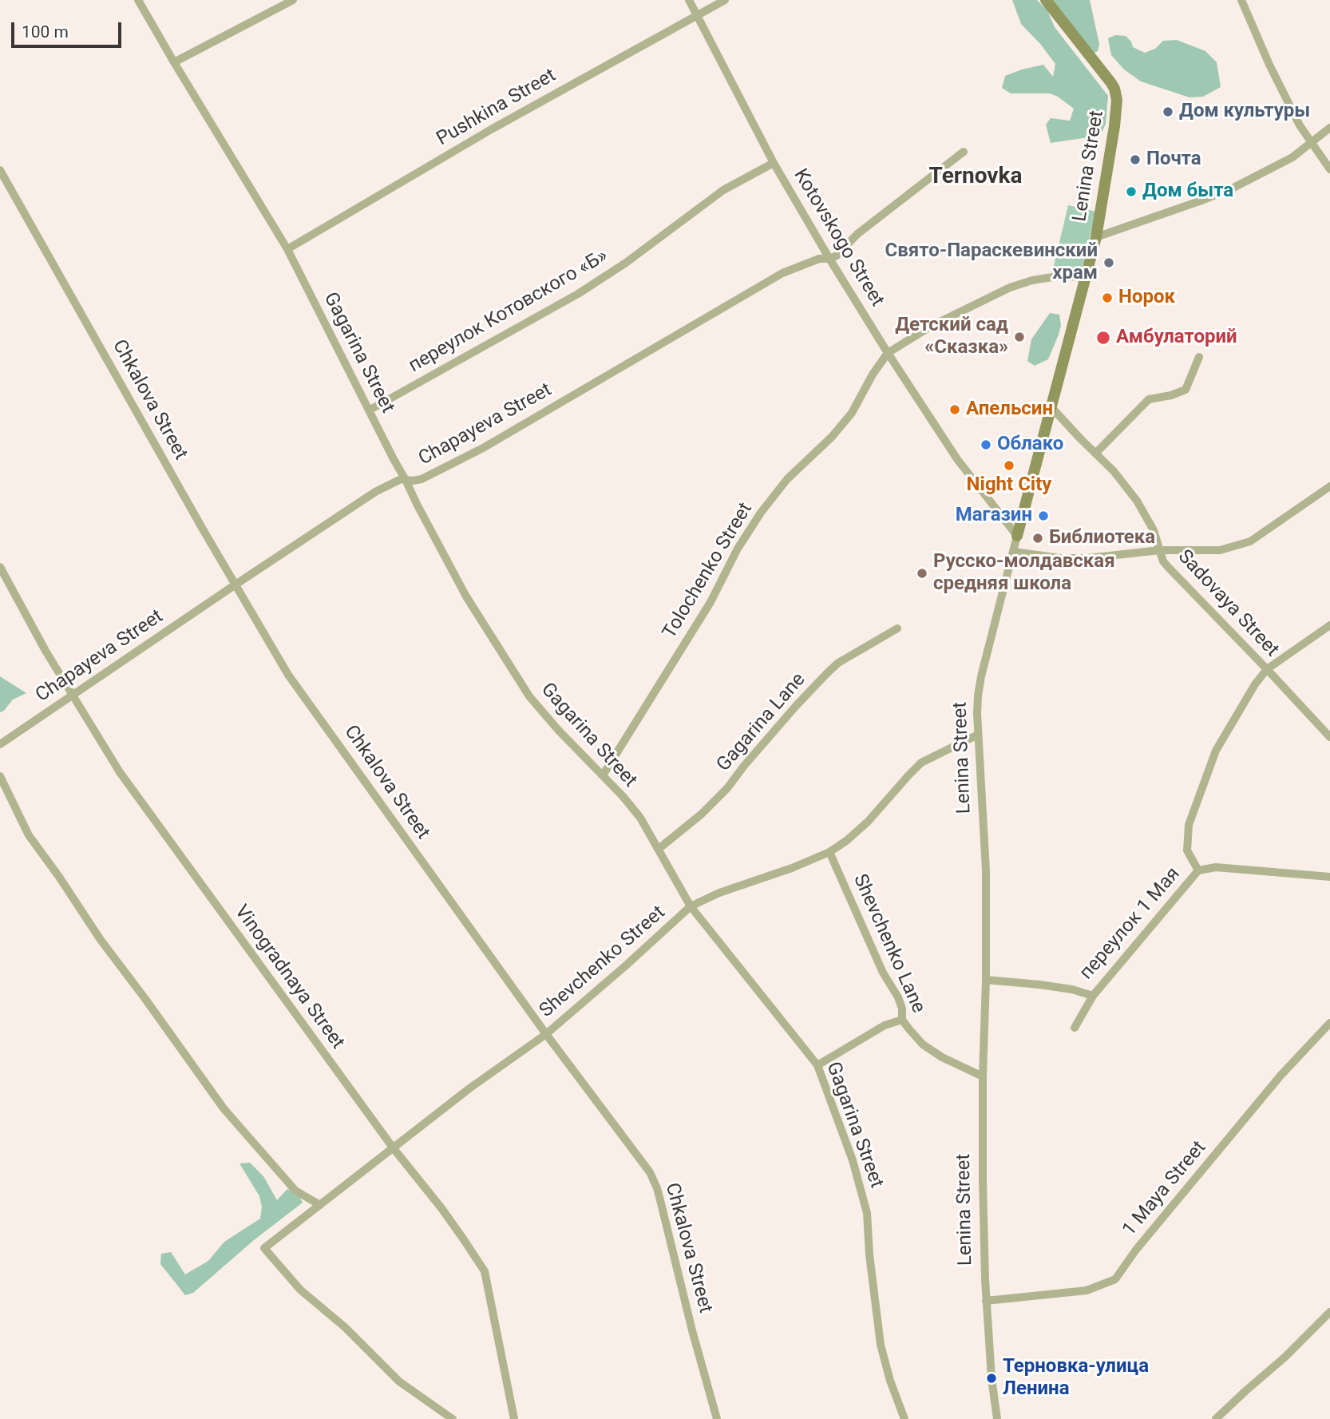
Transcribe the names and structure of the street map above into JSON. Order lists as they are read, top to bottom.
{
  "streets": {
    "street": [
      "Pushkina Street",
      "Lenina Street",
      "Kotovskogo Street",
      "переулок Котовского «Б»",
      "Gagarina Street",
      "Chkalova Street",
      "Chapayeva Street",
      "Tolochenko Street",
      "Sadovaya Street",
      "Gagarina Lane",
      "переулок 1 Мая",
      "Shevchenko Lane",
      "Shevchenko Street",
      "Vinogradnaya Street",
      "1 Maya Street"
    ]
  },
  "crossings": [
    ["Pushkina Street", "Kotovskogo Street"],
    ["Pushkina Street", "Gagarina Street"],
    ["Lenina Street", "Kotovskogo Street"],
    ["Lenina Street", "Tolochenko Street"],
    ["Lenina Street", "Sadovaya Street"],
    ["Lenina Street", "переулок 1 Мая"],
    ["Lenina Street", "Shevchenko Lane"],
    ["Lenina Street", "Shevchenko Street"],
    ["Lenina Street", "1 Maya Street"],
    ["Kotovskogo Street", "переулок Котовского «Б»"],
    ["Kotovskogo Street", "Chapayeva Street"],
    ["Kotovskogo Street", "Tolochenko Street"],
    ["переулок Котовского «Б»", "Gagarina Street"],
    ["Gagarina Street", "Chapayeva Street"],
    ["Gagarina Street", "Tolochenko Street"],
    ["Gagarina Street", "Gagarina Lane"],
    ["Gagarina Street", "Shevchenko Street"],
    ["Chkalova Street", "Chapayeva Street"],
    ["Chkalova Street", "Shevchenko Street"],
    ["Chapayeva Street", "Vinogradnaya Street"],
    ["Sadovaya Street", "переулок 1 Мая"],
    ["Shevchenko Lane", "Shevchenko Street"],
    ["Shevchenko Street", "Vinogradnaya Street"]
  ],
  "districts": ["Ternovka"],
  "places": [
    "Дом культуры",
    "Почта",
    "Дом быта",
    "Свято-Параскевинский храм",
    "Норок",
    "Детский сад «Сказка»",
    "Амбулаторий",
    "Апельсин",
    "Облако",
    "Night City",
    "Магазин",
    "Библиотека",
    "Русско-молдавская средняя школа",
    "Терновка-улица Ленина"
  ],
  "scale_bar": "100 m"
}
